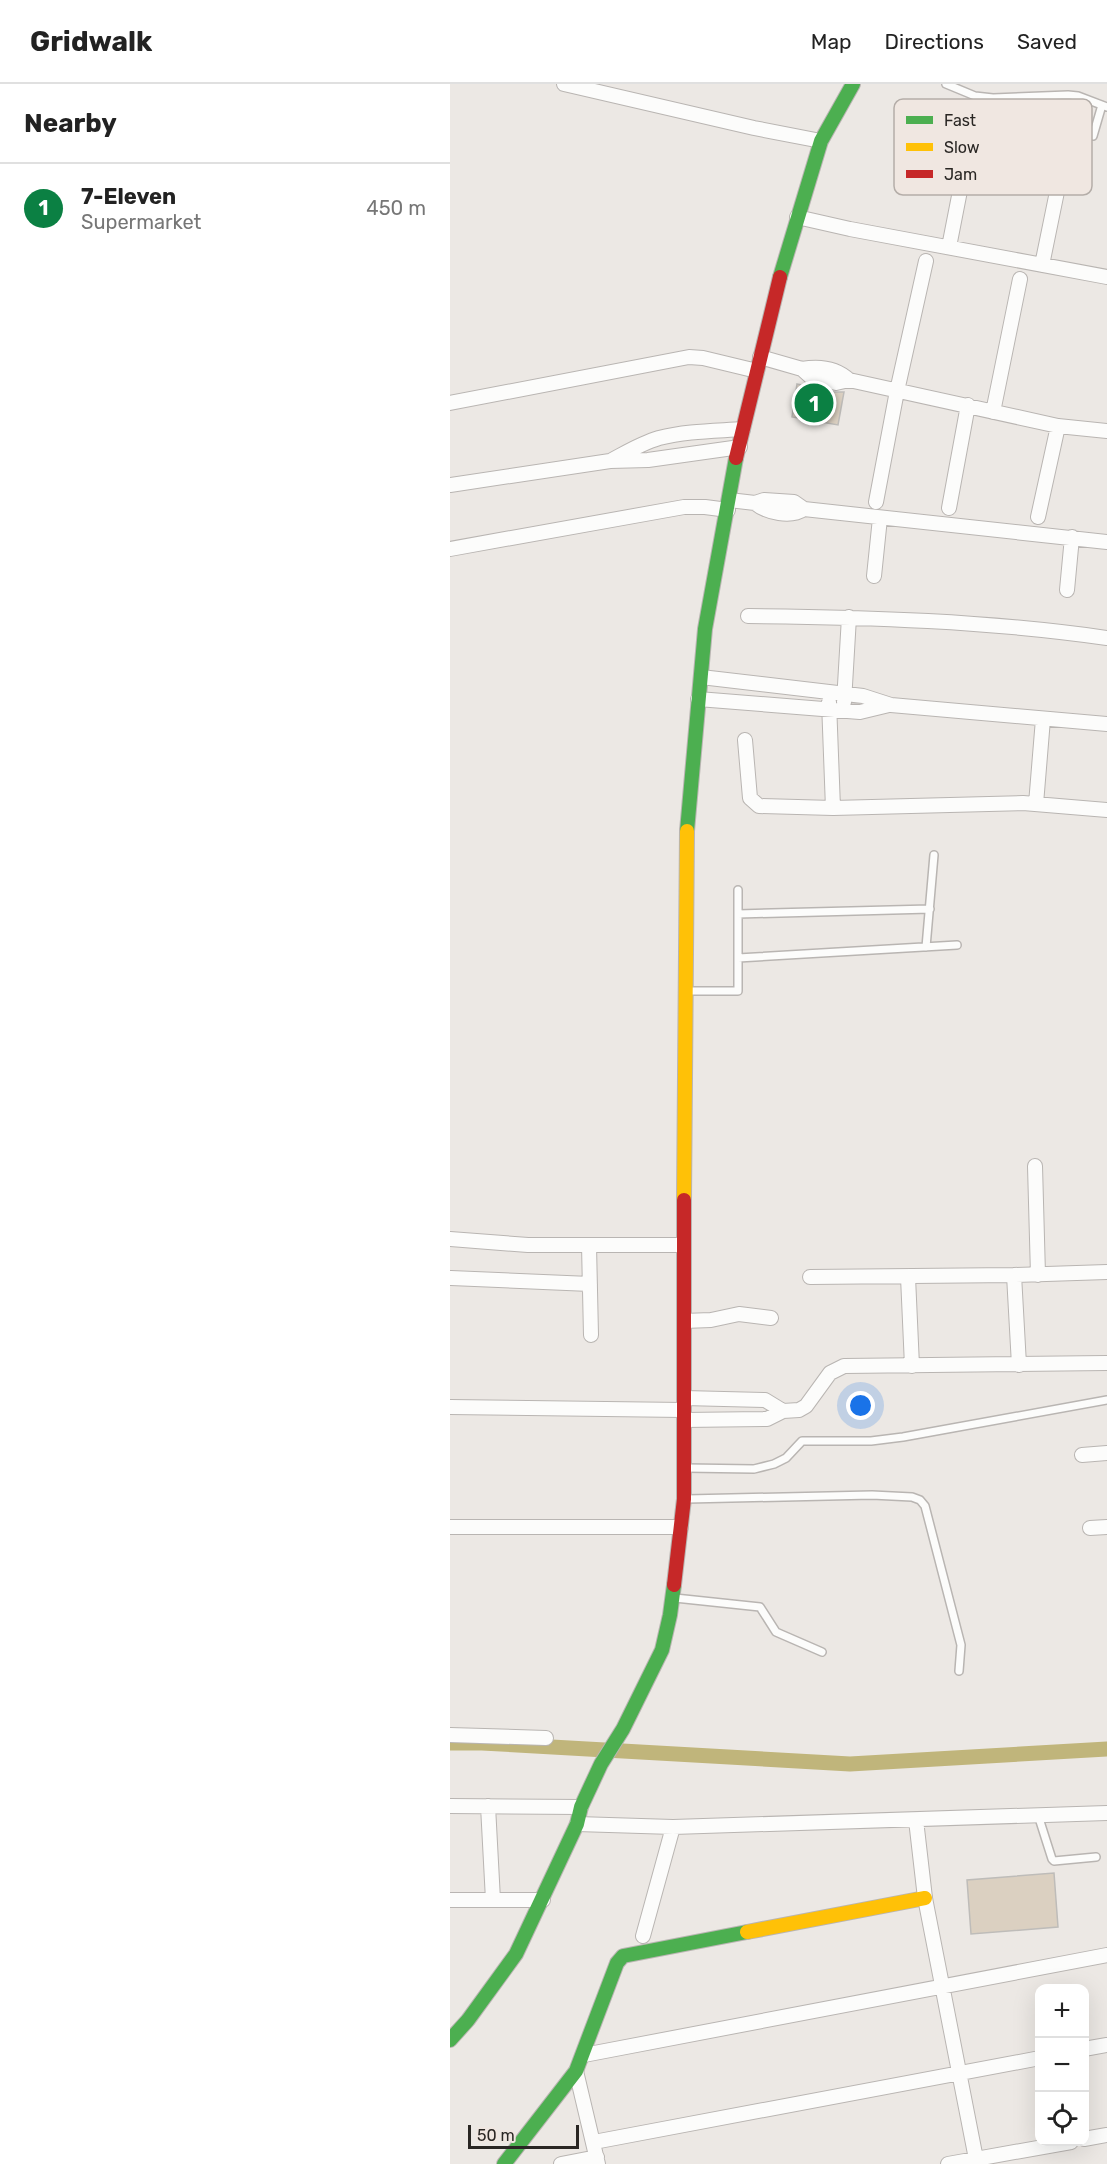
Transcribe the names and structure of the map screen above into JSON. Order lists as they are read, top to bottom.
{
  "legend": ["Fast", "Slow", "Jam"],
  "scale_bar": "50 m",
  "page": {
    "header": "Gridwalk",
    "nav": ["Map", "Directions", "Saved"],
    "heading": "Nearby",
    "list": [
      {
        "mark": "1",
        "name": "7-Eleven",
        "note": "Supermarket",
        "value": "450 m"
      }
    ],
    "pins": "1",
    "map_buttons": ["+", "−"],
    "scale": "50 m"
  }
}
